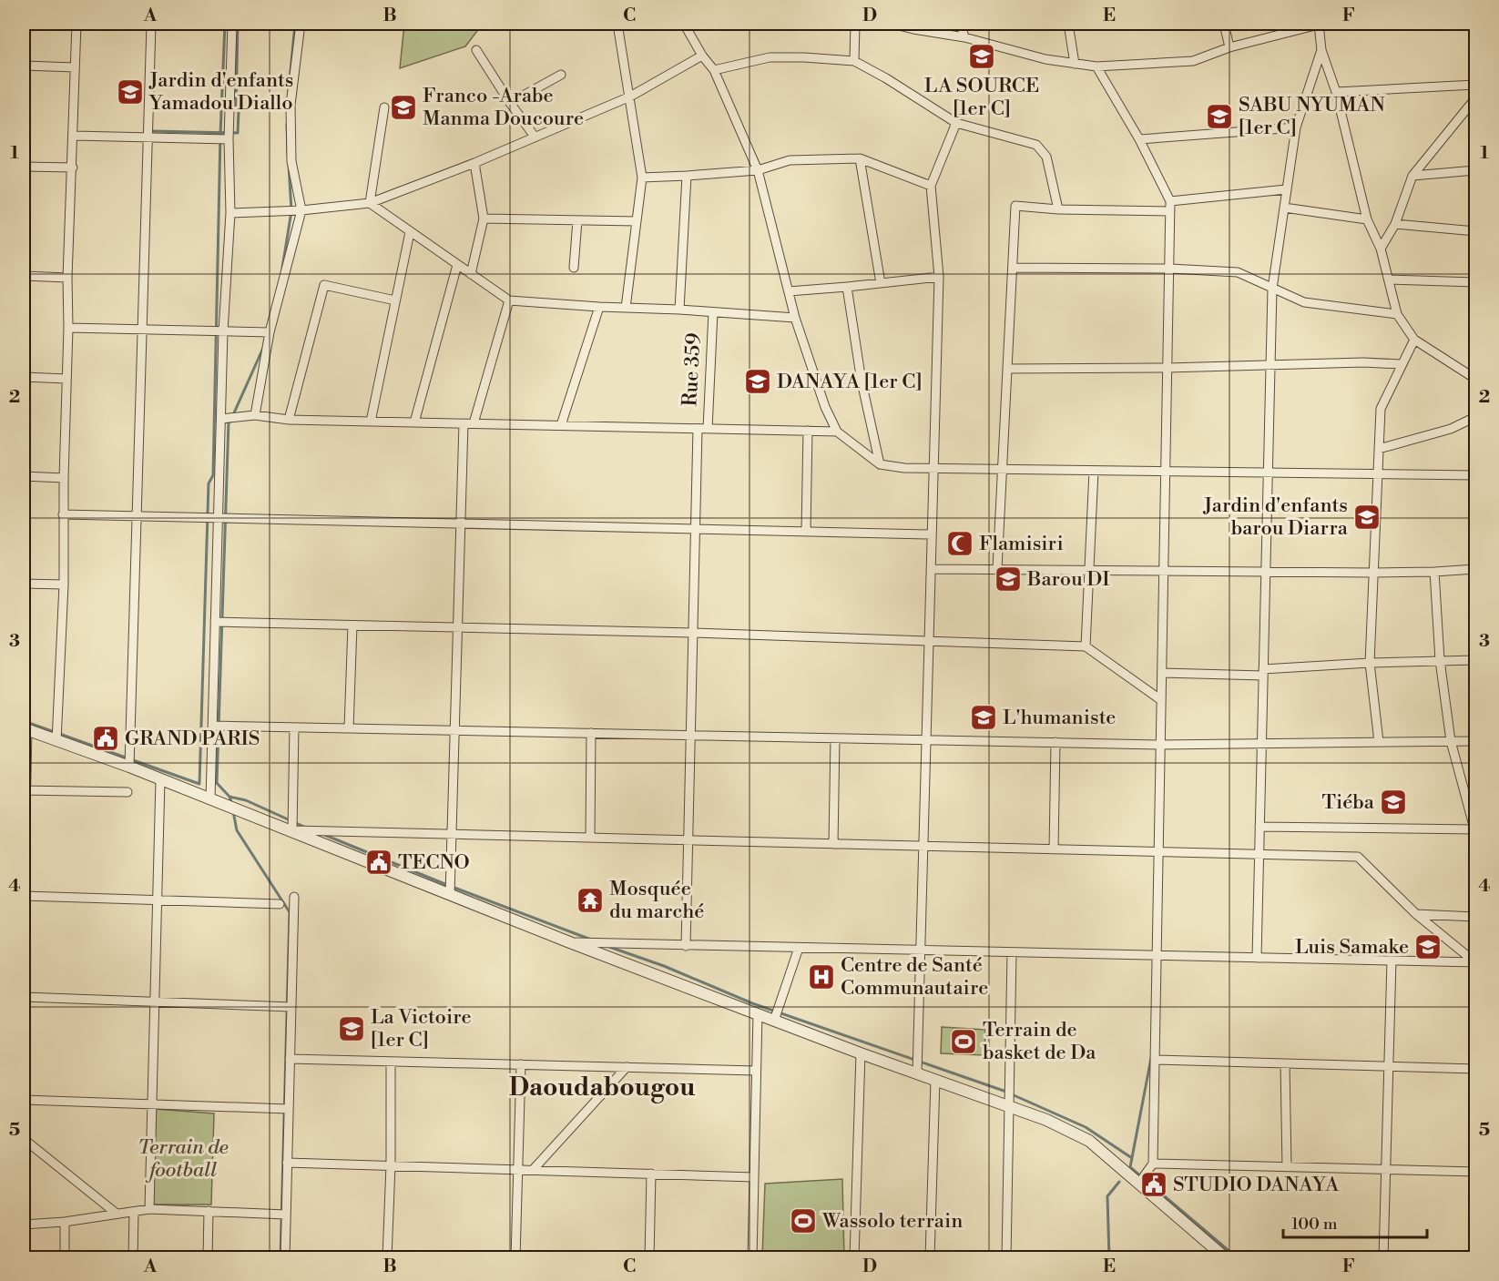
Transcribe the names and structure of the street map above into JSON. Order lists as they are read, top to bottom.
{
  "streets": {
    "street": ["Rue 359"]
  },
  "districts": ["Daoudabougou"],
  "parks": ["Terrain de football"],
  "places": {
    "school or university": [
      "LA SOURCE [1er C]",
      "Jardin d'enfants Yamadou Diallo",
      "Franco -Arabe Manma Doucoure",
      "SABU NYUMAN [1er C]",
      "DANAYA [1er C]",
      "Jardin d'enfants barou Diarra",
      "Barou DI",
      "L'humaniste",
      "Tiéba",
      "Luis Samake",
      "La Victoire [1er C]"
    ],
    "mosque": ["Flamisiri"],
    "public building": ["GRAND PARIS", "TECNO", "STUDIO DANAYA"],
    "temple": ["Mosquée du marché"],
    "hospital": ["Centre de Santé Communautaire"],
    "sports": ["Terrain de basket de Da", "Wassolo terrain"]
  },
  "scale_bar": "100 m",
  "grid": {
    "columns": [
      "A",
      "B",
      "C",
      "D",
      "E",
      "F"
    ],
    "rows": [
      "1",
      "2",
      "3",
      "4",
      "5"
    ]
  }
}
